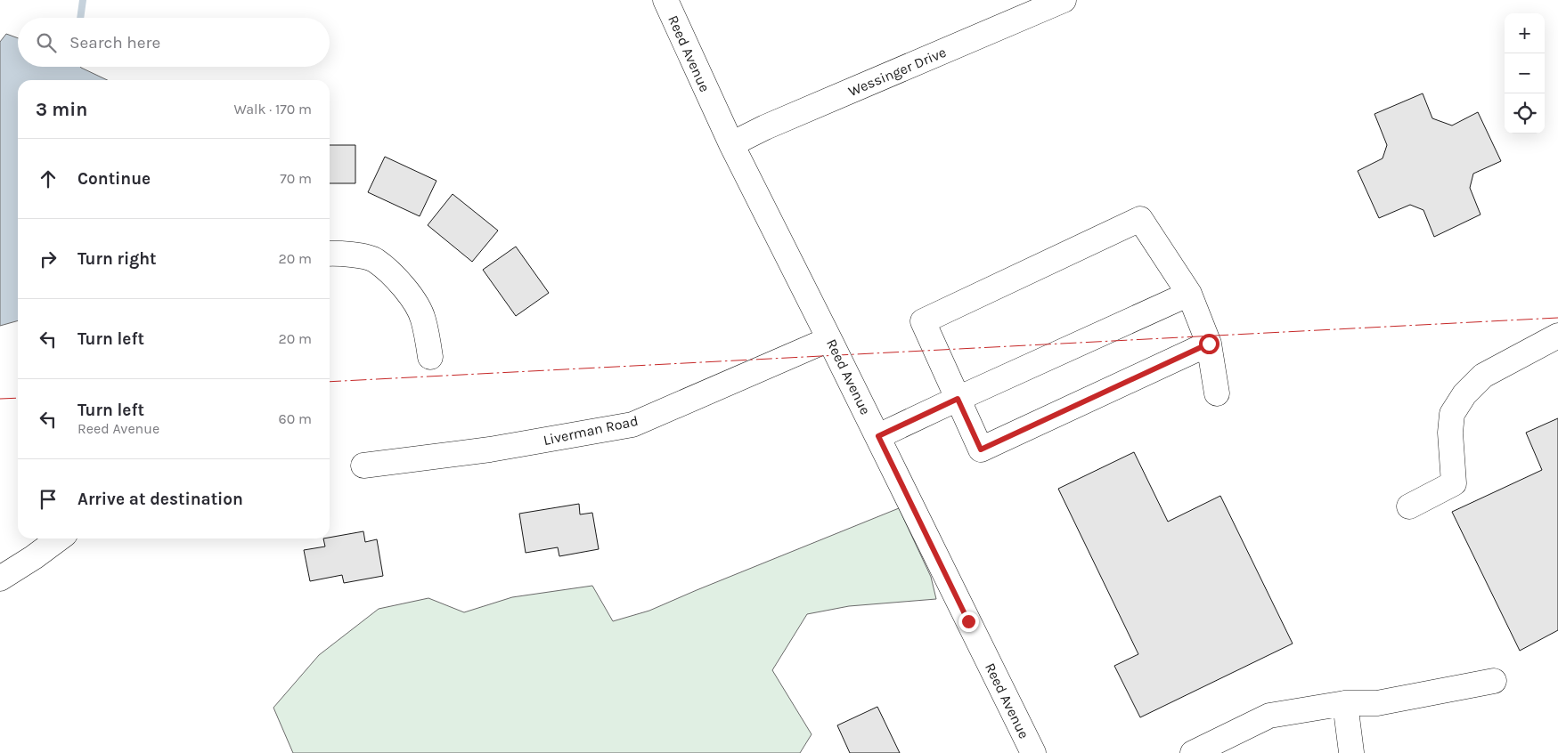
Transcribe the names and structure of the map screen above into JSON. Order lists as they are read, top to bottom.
{
  "streets": {
    "street": ["Reed Avenue", "Wessinger Drive", "Liverman Road"]
  },
  "crossings": [
    ["Reed Avenue", "Wessinger Drive"],
    ["Reed Avenue", "Liverman Road"]
  ],
  "page": {
    "map_buttons": ["+", "−"],
    "search": "Search here",
    "heading": ["3 min", "Walk · 170 m"],
    "list": [
      ["Continue", "70 m"],
      ["Turn right", "20 m"],
      ["Turn left", "20 m"],
      ["Turn left", "Reed Avenue", "60 m"],
      "Arrive at destination"
    ]
  }
}
